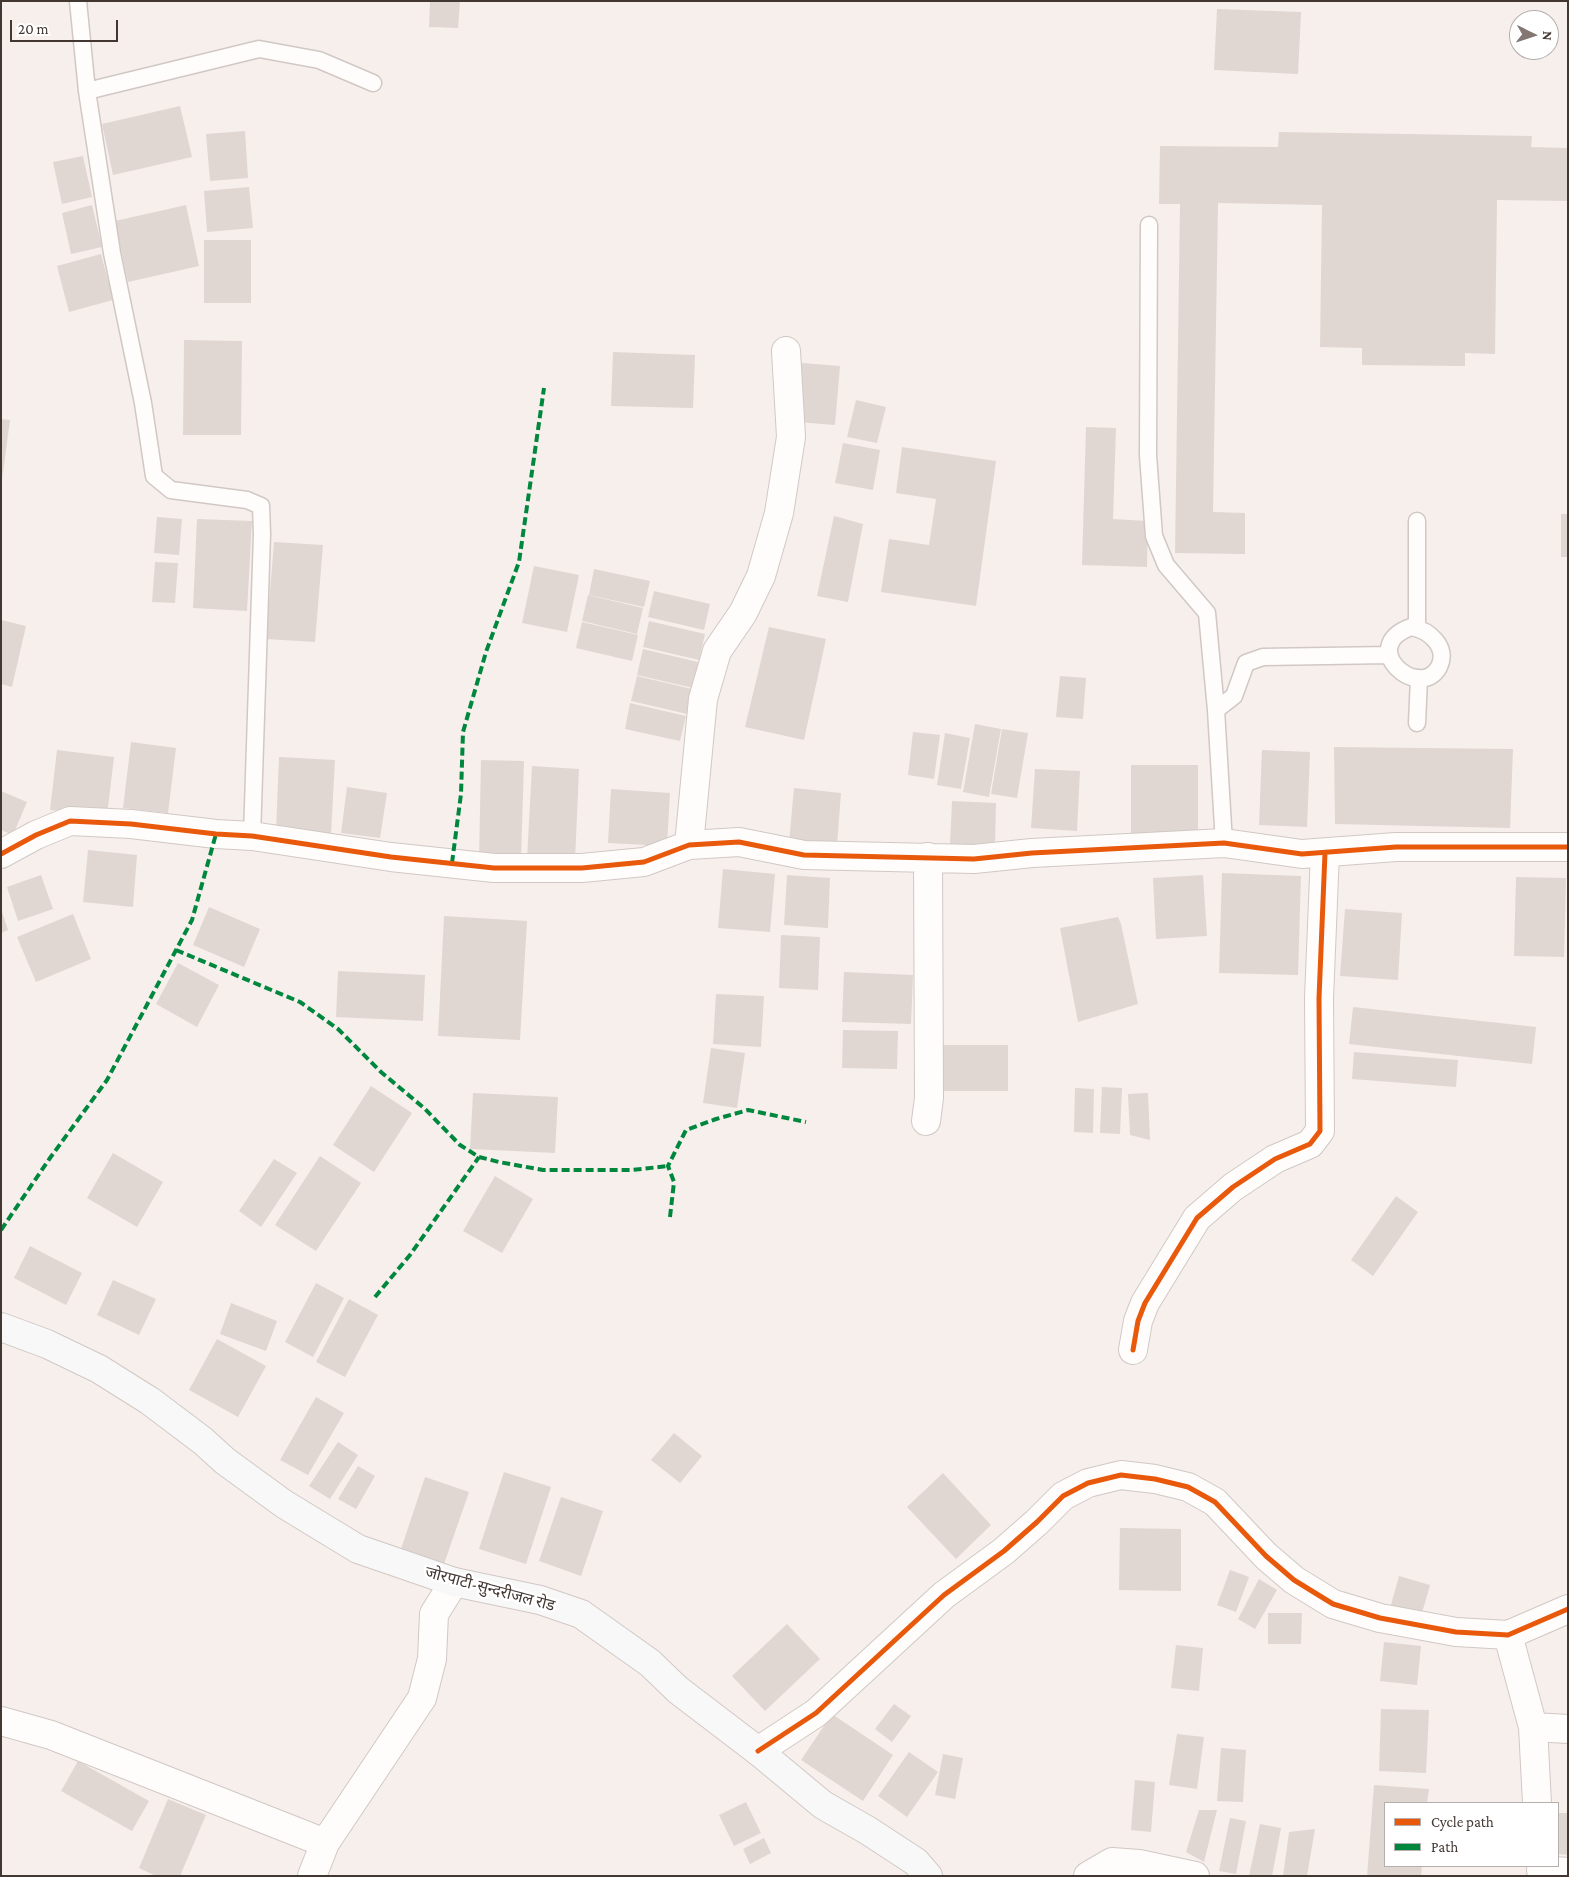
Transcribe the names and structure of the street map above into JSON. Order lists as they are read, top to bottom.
{
  "streets": {
    "main road": ["जोरपाटी-सुन्दरीजल रोड"]
  },
  "legend": ["Cycle path", "Path"],
  "scale_bar": "20 m",
  "north": "right"
}
